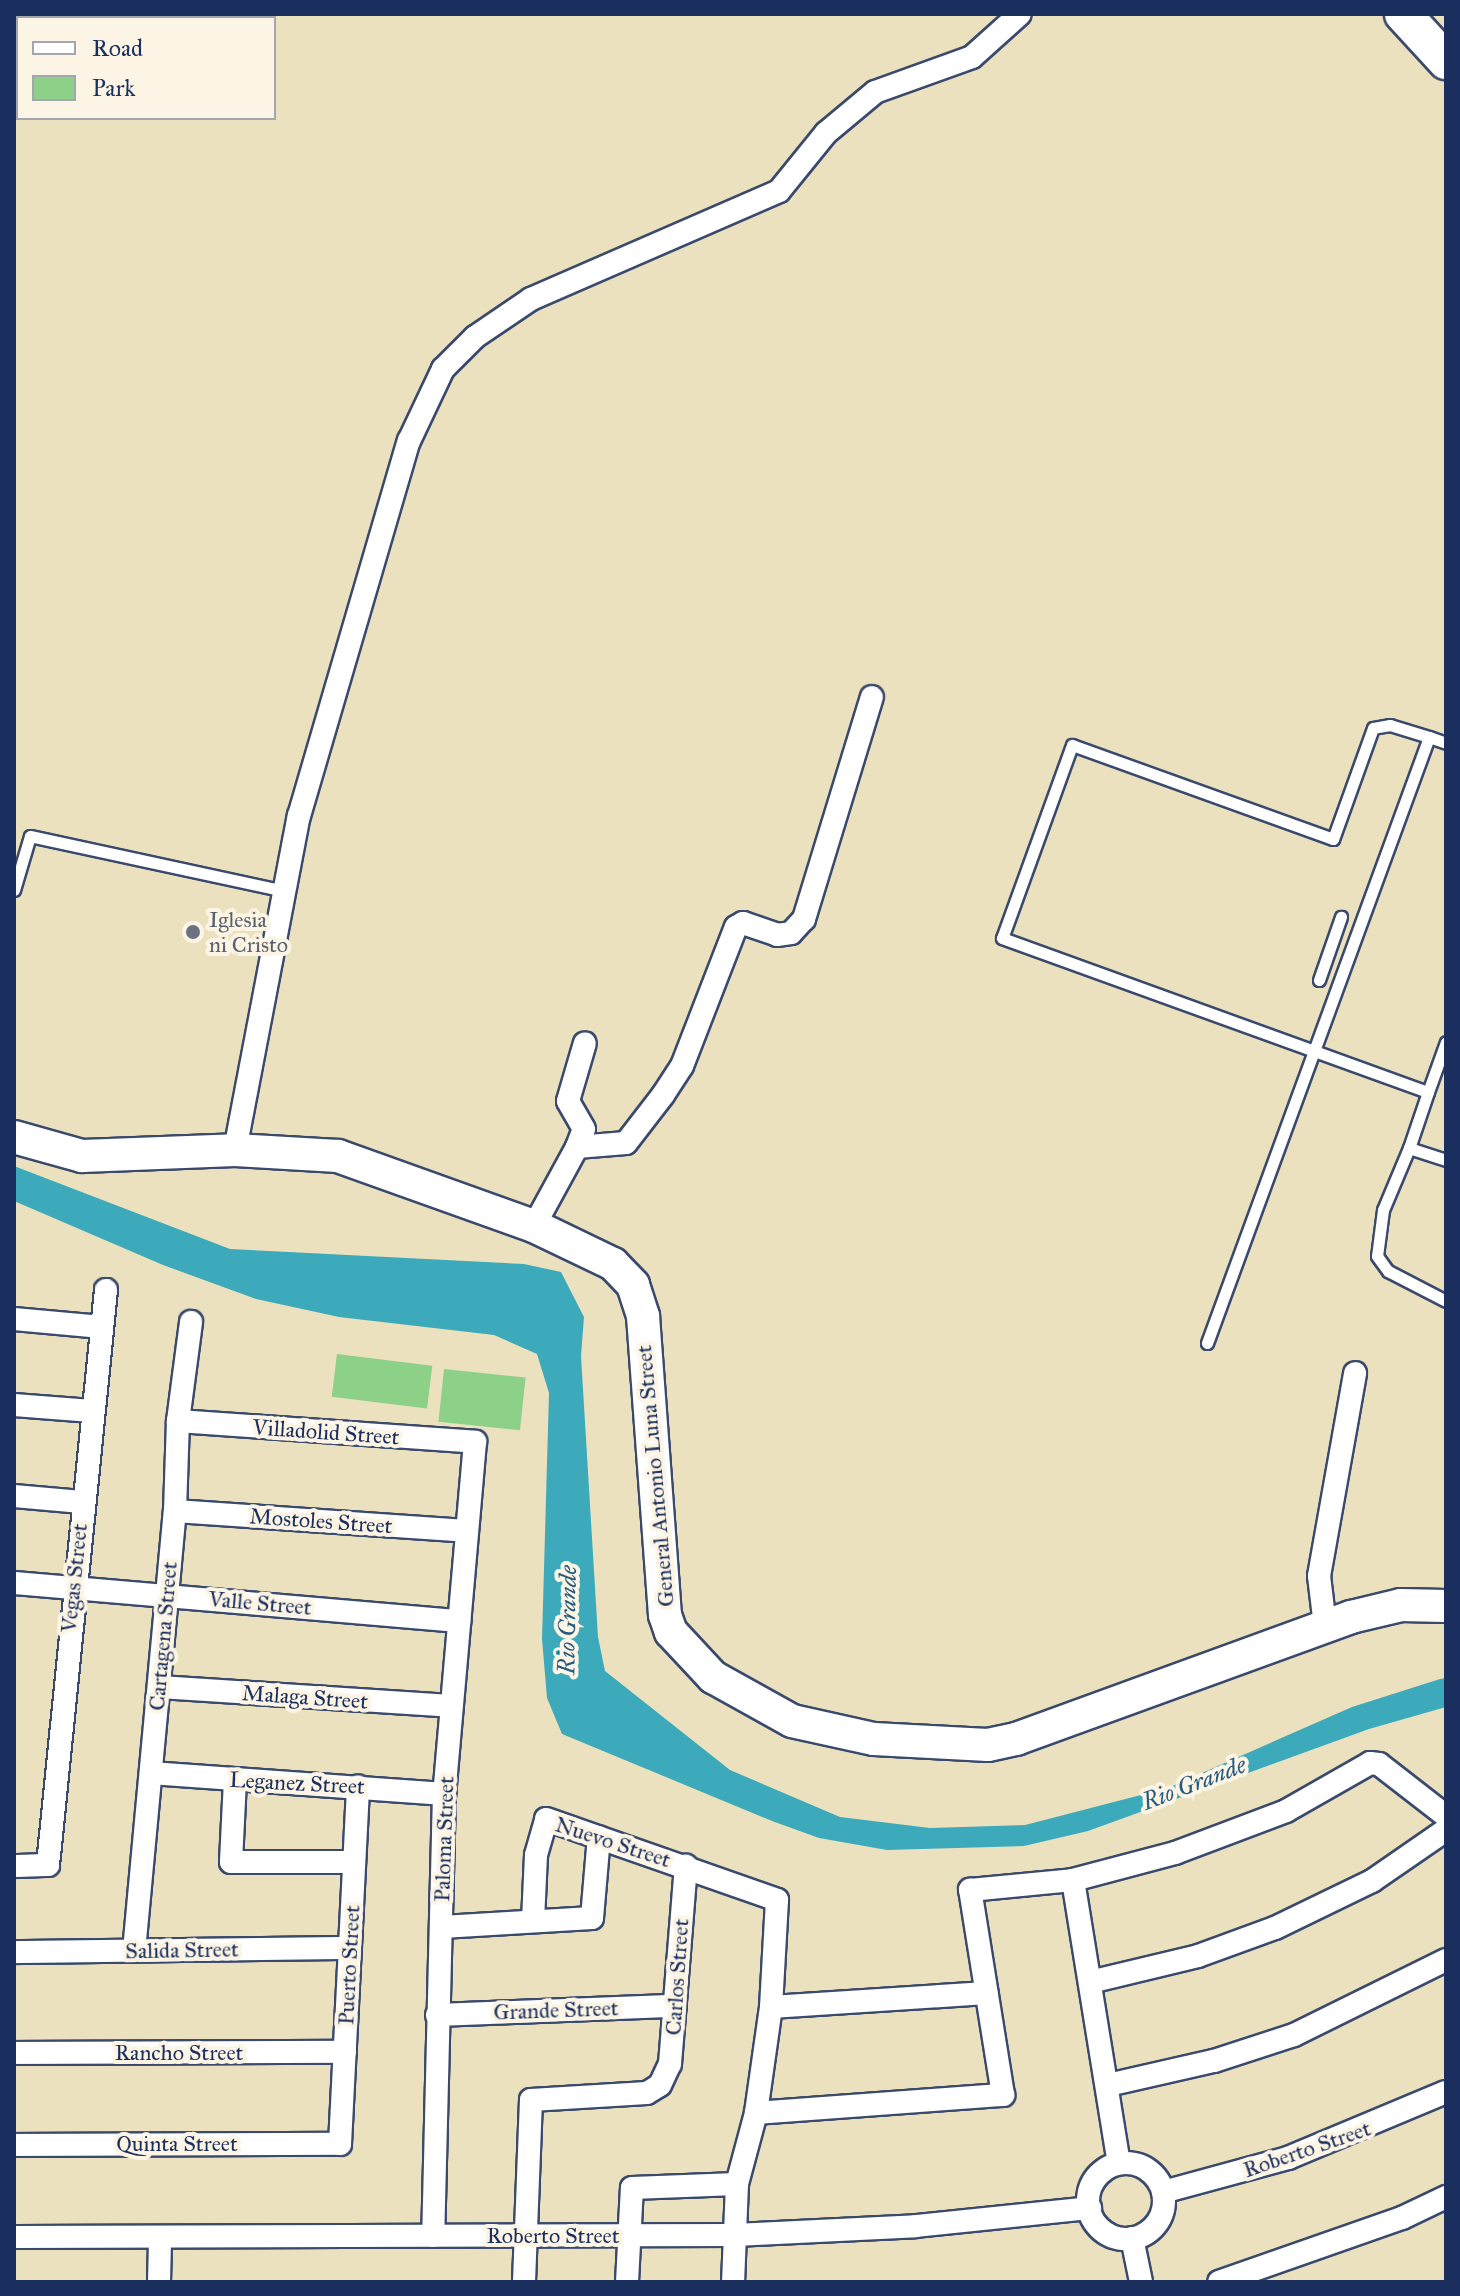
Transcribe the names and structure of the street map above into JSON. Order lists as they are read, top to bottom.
{
  "streets": {
    "main road": ["General Antonio Luna Street"],
    "street": [
      "Villadolid Street",
      "Mostoles Street",
      "Vegas Street",
      "Valle Street",
      "Cartagena Street",
      "Malaga Street",
      "Leganez Street",
      "Paloma Street",
      "Nuevo Street",
      "Salida Street",
      "Puerto Street",
      "Carlos Street",
      "Grande Street",
      "Rancho Street",
      "Quinta Street",
      "Roberto Street"
    ]
  },
  "crossings": [
    ["Villadolid Street", "Cartagena Street"],
    ["Villadolid Street", "Paloma Street"],
    ["Mostoles Street", "Cartagena Street"],
    ["Mostoles Street", "Paloma Street"],
    ["Vegas Street", "Valle Street"],
    ["Valle Street", "Cartagena Street"],
    ["Valle Street", "Paloma Street"],
    ["Cartagena Street", "Malaga Street"],
    ["Cartagena Street", "Leganez Street"],
    ["Cartagena Street", "Salida Street"],
    ["Malaga Street", "Paloma Street"],
    ["Leganez Street", "Paloma Street"],
    ["Leganez Street", "Puerto Street"],
    ["Paloma Street", "Grande Street"],
    ["Paloma Street", "Roberto Street"],
    ["Nuevo Street", "Carlos Street"],
    ["Salida Street", "Puerto Street"],
    ["Puerto Street", "Rancho Street"],
    ["Puerto Street", "Quinta Street"],
    ["Carlos Street", "Grande Street"],
    ["Carlos Street", "Roberto Street"]
  ],
  "water": ["Rio Grande"],
  "places": ["Iglesia ni Cristo"],
  "legend": ["Road", "Park"]
}
